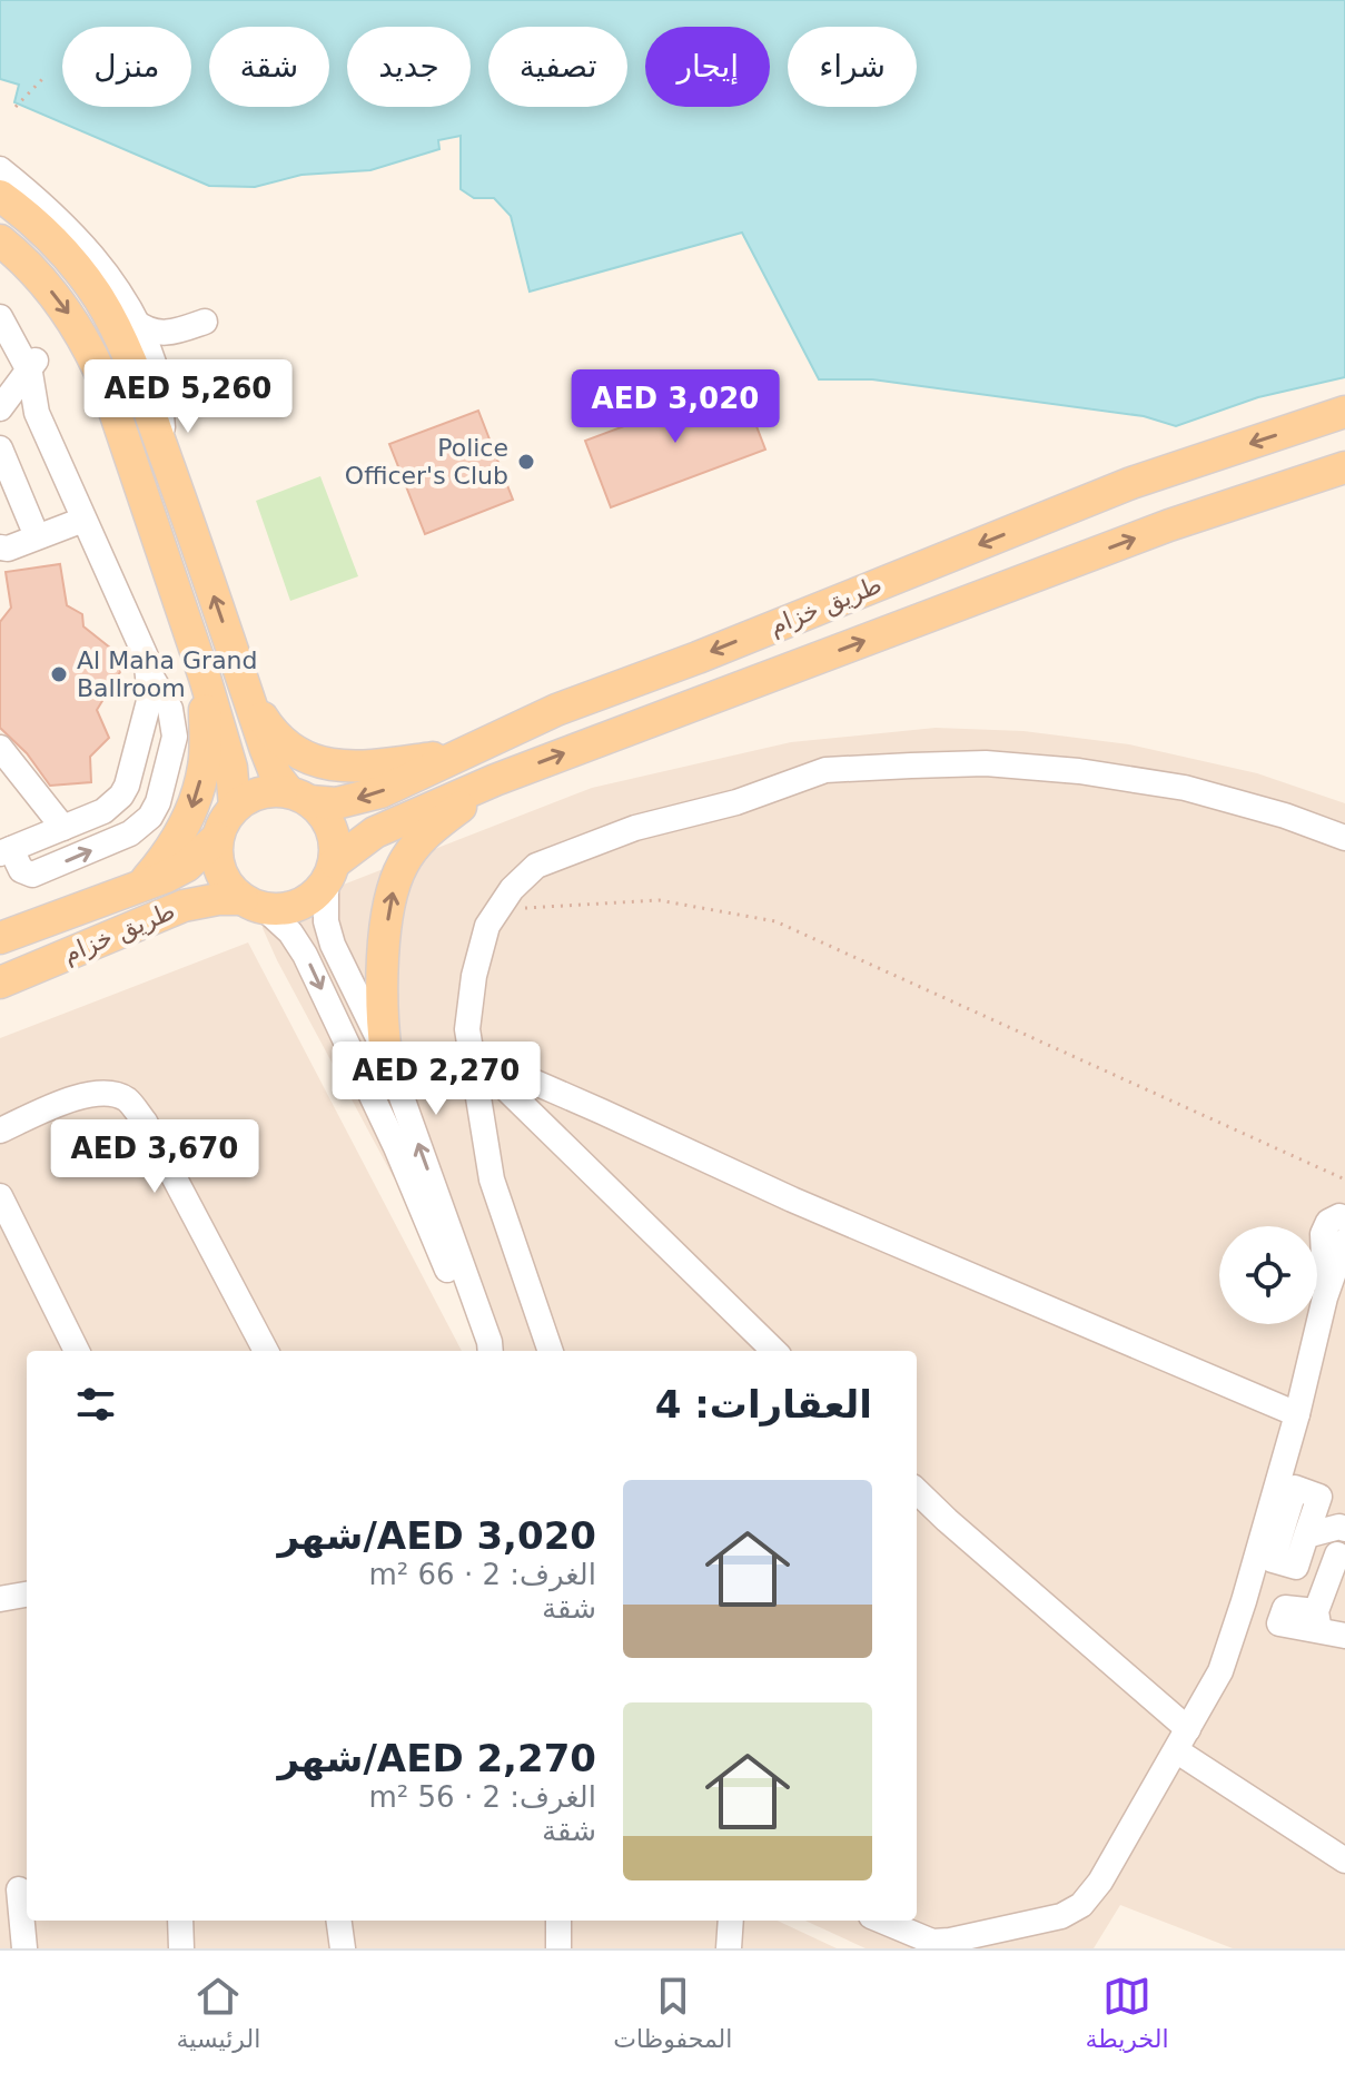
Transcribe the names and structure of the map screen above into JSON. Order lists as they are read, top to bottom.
{
  "streets": {
    "main road": ["طريق خزام"]
  },
  "places": ["Police Officer's Club", "Al Maha Grand Ballroom"],
  "page": {
    "chip": [
      "شراء",
      "إيجار",
      "تصفية",
      "جديد",
      "شقة",
      "منزل"
    ],
    "price": [
      "AED 5,260",
      "AED 3,020",
      "AED 2,270",
      "AED 3,670"
    ],
    "heading": "العقارات: 4",
    "list": [
      {
        "name": "AED 3,020/شهر",
        "note": "الغرف: 2 · 66 m² · شقة"
      },
      {
        "name": "AED 2,270/شهر",
        "note": "الغرف: 2 · 56 m² · شقة"
      }
    ],
    "tabs": ["الخريطة", "المحفوظات", "الرئيسية"]
  }
}
